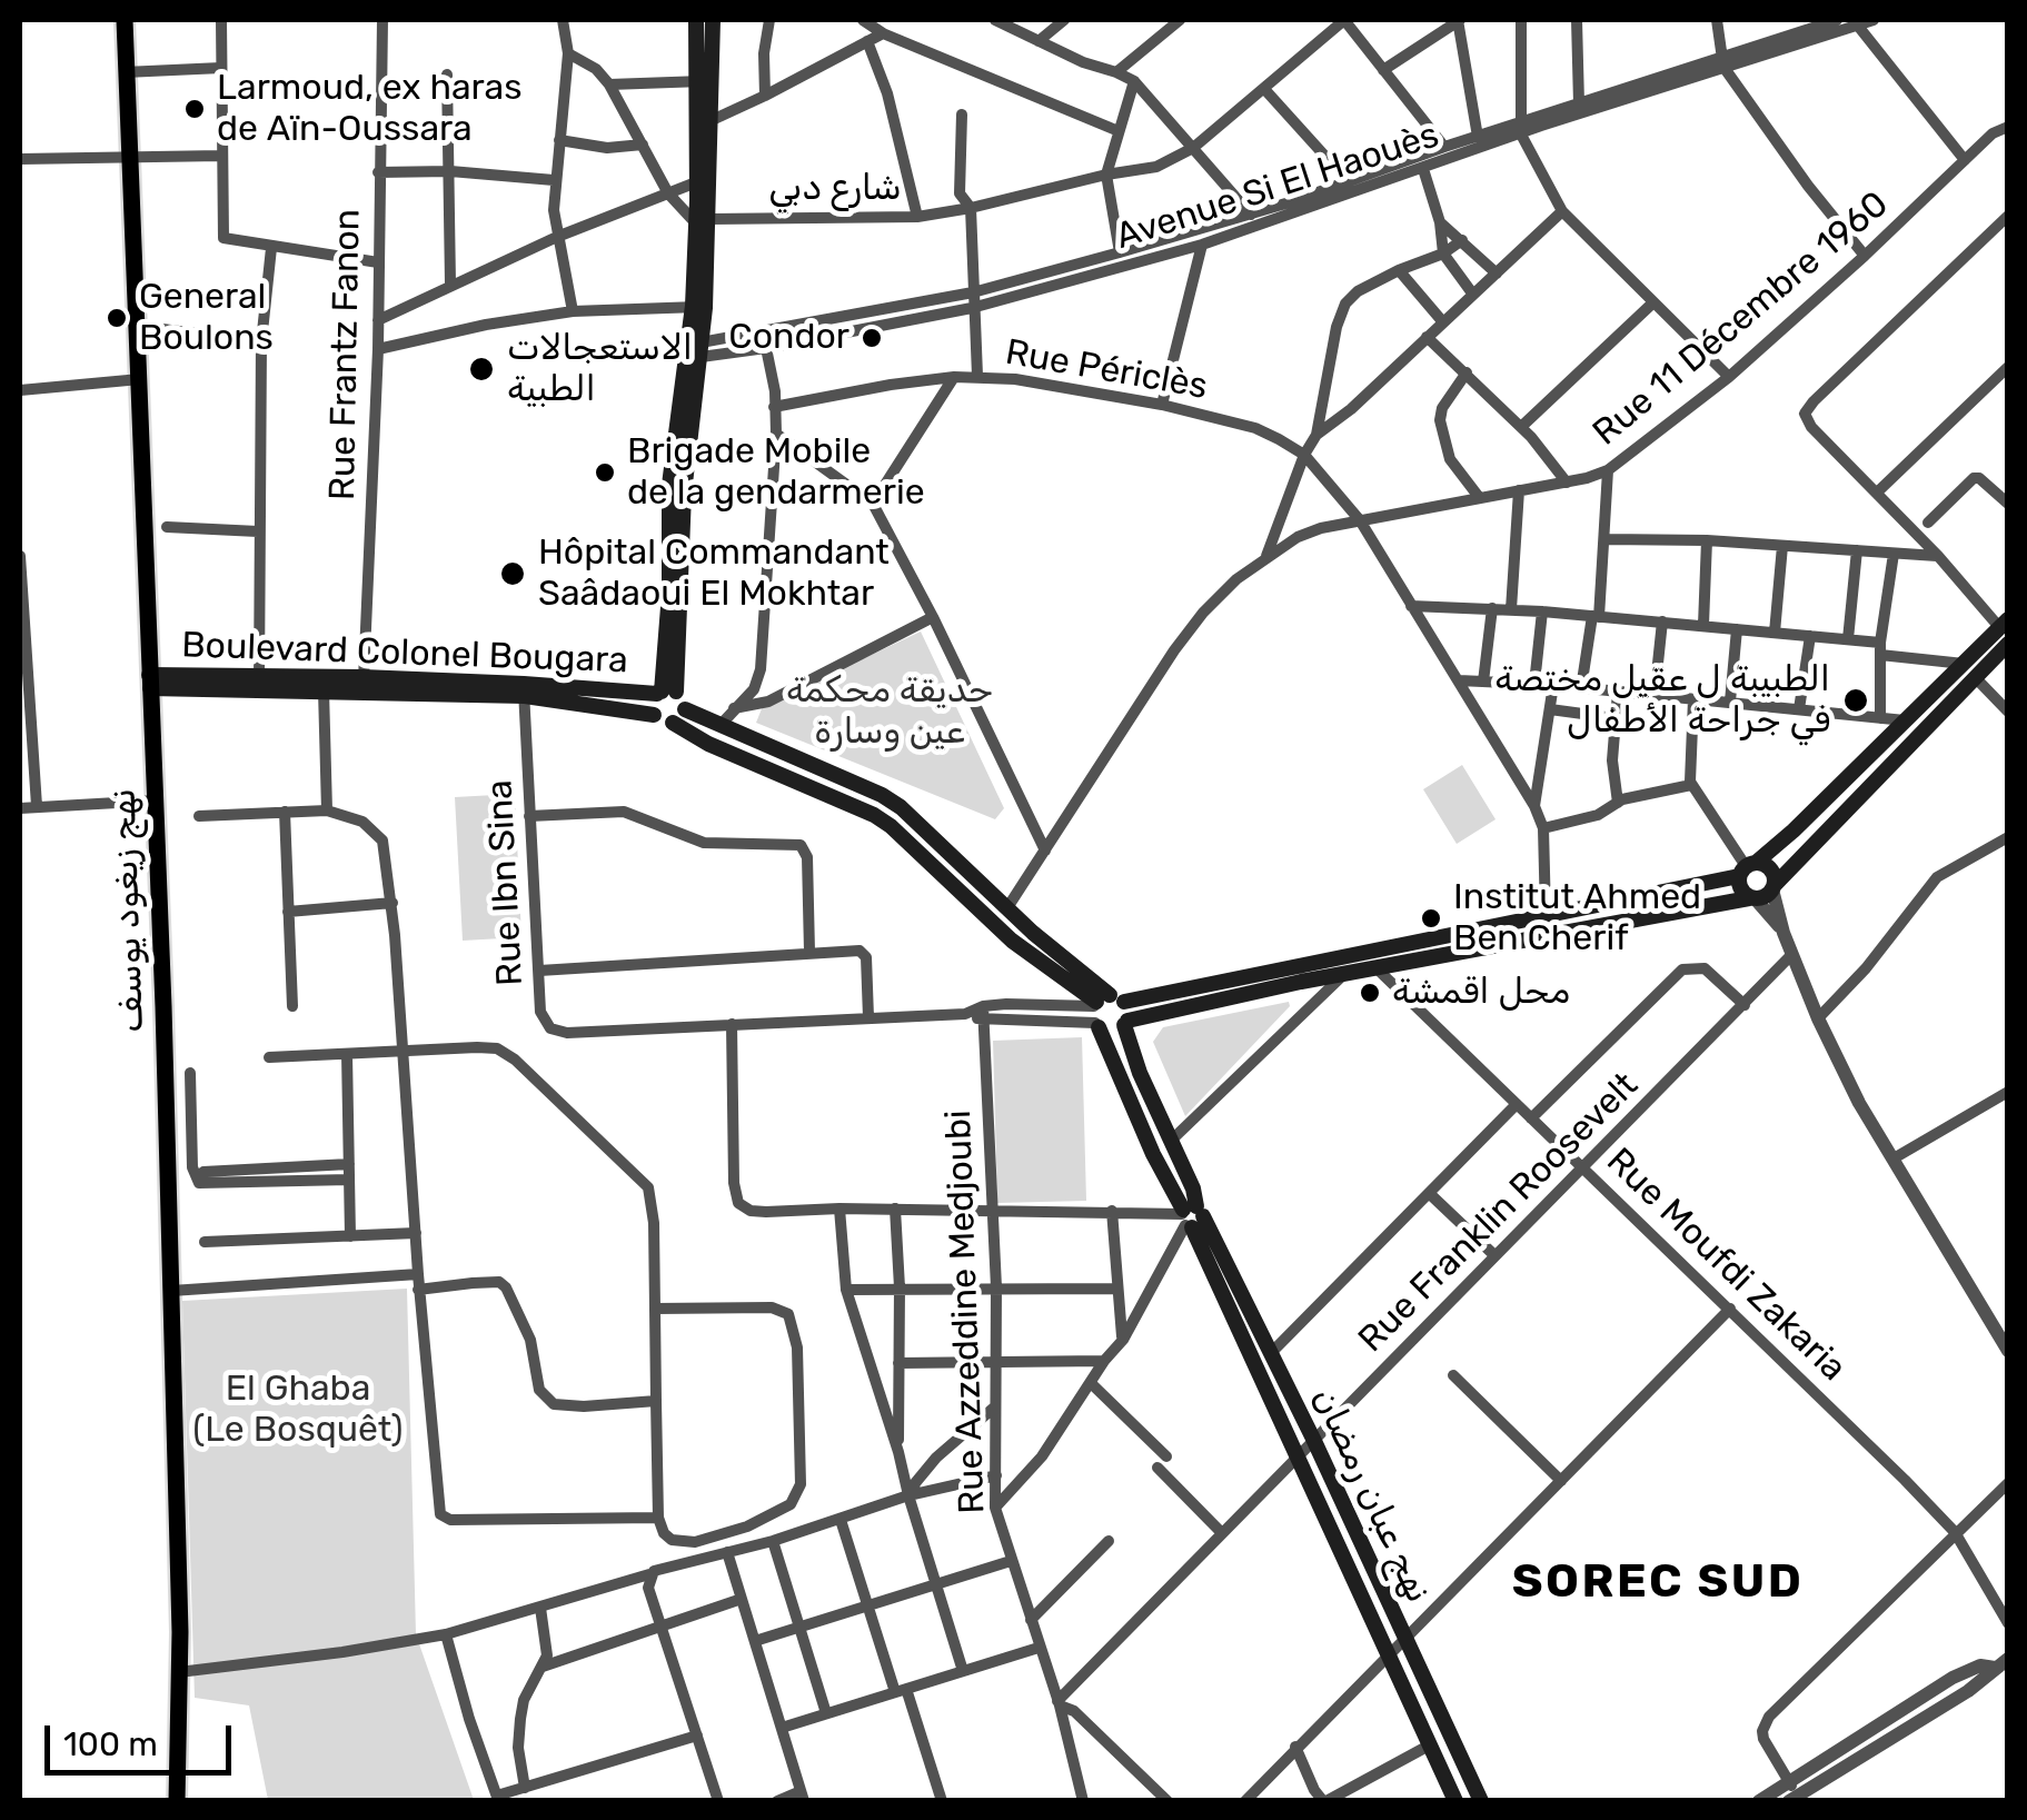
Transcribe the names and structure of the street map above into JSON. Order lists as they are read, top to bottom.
{
  "streets": {
    "main road": ["Boulevard Colonel Bougara", "نهج زيغود يوسف", "نهج عبان رمضان"],
    "street": [
      "Avenue Si El Haouès",
      "شارع دبي",
      "Rue 11 Décembre 1960",
      "Rue Frantz Fanon",
      "Rue Périclès",
      "Rue Ibn Sina",
      "Rue Franklin Roosevelt",
      "Rue Moufdi Zakaria",
      "Rue Azzeddine Medjoubi"
    ]
  },
  "crossings": [
    ["Rue 11 Décembre 1960", "Rue Périclès"],
    ["Rue Frantz Fanon", "Boulevard Colonel Bougara"],
    ["Boulevard Colonel Bougara", "Rue Ibn Sina"],
    ["Boulevard Colonel Bougara", "نهج زيغود يوسف"],
    ["Rue Franklin Roosevelt", "Rue Moufdi Zakaria"],
    ["Rue Franklin Roosevelt", "Rue Azzeddine Medjoubi"],
    ["Rue Franklin Roosevelt", "نهج عبان رمضان"]
  ],
  "districts": ["SOREC SUD"],
  "parks": ["حديقة محكمة عين وسارة", "El Ghaba (Le Bosquêt)"],
  "places": [
    "Larmoud, ex haras de Aïn-Oussara",
    "General Boulons",
    "Condor",
    "الاستعجالات الطبية",
    "Brigade Mobile de la gendarmerie",
    "Hôpital Commandant Saâdaoui El Mokhtar",
    "الطبيبة ل عقيل مختصة في جراحة الأطفال",
    "Institut Ahmed Ben Cherif",
    "محل اقمشة"
  ],
  "scale_bar": "100 m"
}
